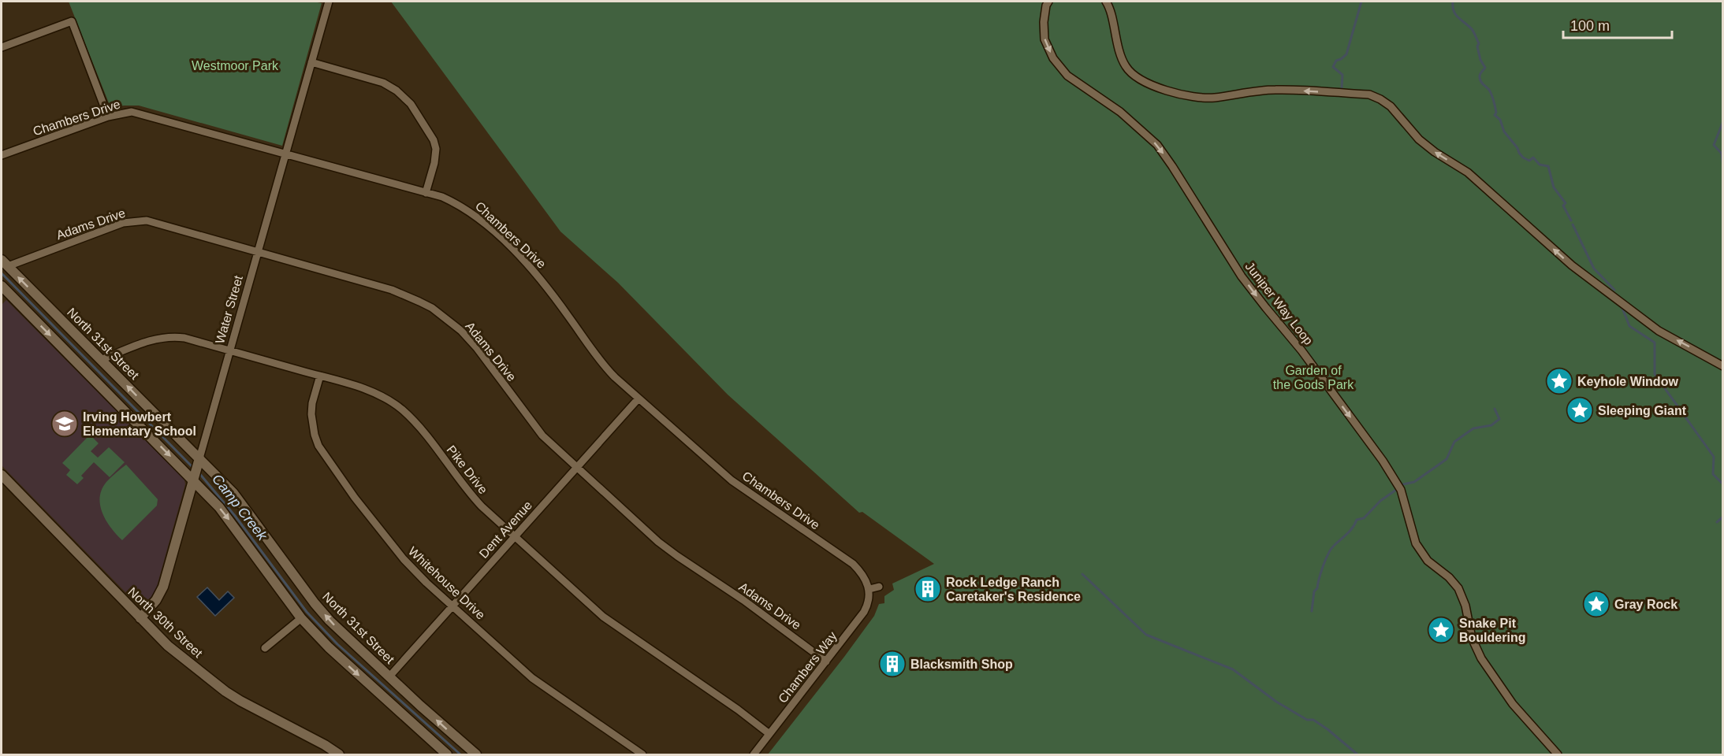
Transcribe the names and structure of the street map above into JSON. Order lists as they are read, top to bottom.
{
  "streets": {
    "main road": ["Water Street", "North 31st Street", "North 30th Street"],
    "street": [
      "Chambers Drive",
      "Adams Drive",
      "Juniper Way Loop",
      "Pike Drive",
      "Dent Avenue",
      "Whitehouse Drive",
      "Chambers Way"
    ]
  },
  "crossings": [
    ["Chambers Drive", "Water Street"],
    ["Chambers Drive", "Dent Avenue"],
    ["Chambers Drive", "Chambers Way"],
    ["Adams Drive", "Water Street"],
    ["Adams Drive", "North 31st Street"],
    ["Adams Drive", "Dent Avenue"],
    ["Adams Drive", "Chambers Way"],
    ["Water Street", "North 31st Street"],
    ["Water Street", "Pike Drive"],
    ["Water Street", "North 30th Street"],
    ["North 31st Street", "Pike Drive"],
    ["North 31st Street", "Dent Avenue"],
    ["Pike Drive", "Dent Avenue"],
    ["Pike Drive", "Whitehouse Drive"],
    ["Pike Drive", "Chambers Way"],
    ["Dent Avenue", "Whitehouse Drive"]
  ],
  "one_way": ["Juniper Way Loop"],
  "water": ["Camp Creek"],
  "parks": ["Westmoor Park", "Garden of the Gods Park"],
  "places": {
    "place": [
      "Keyhole Window",
      "Sleeping Giant",
      "Gray Rock",
      "Snake Pit Bouldering"
    ],
    "school or university": ["Irving Howbert Elementary School"],
    "building": ["Rock Ledge Ranch Caretaker's Residence", "Blacksmith Shop"]
  },
  "scale_bar": "100 m"
}
